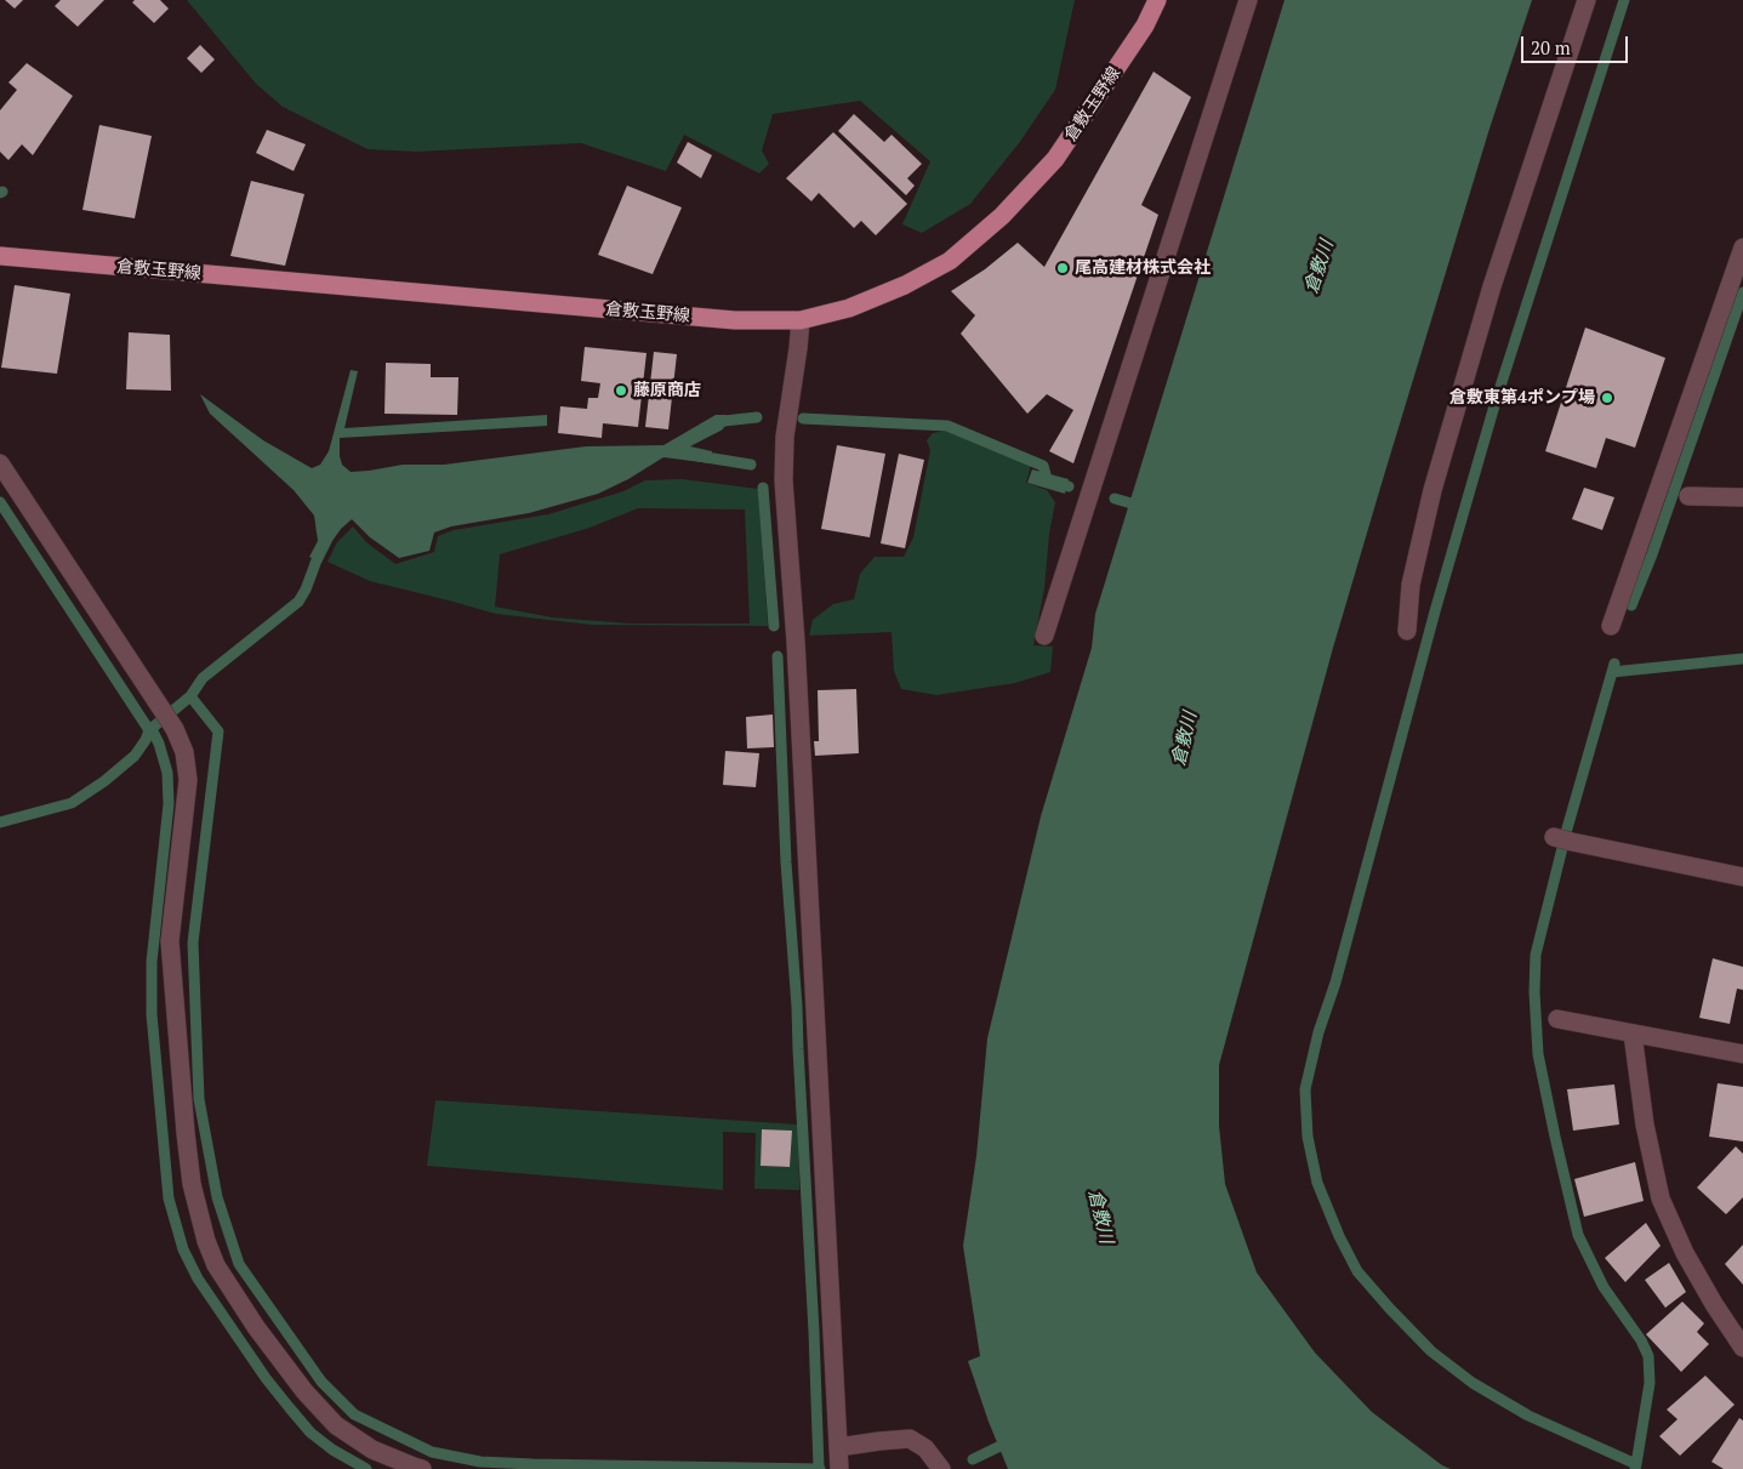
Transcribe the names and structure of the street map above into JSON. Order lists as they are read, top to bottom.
{
  "streets": {
    "main road": ["倉敷玉野線"]
  },
  "water": ["倉敷川"],
  "places": ["尾高建材株式会社", "藤原商店", "倉敷東第4ポンプ場"],
  "scale_bar": "20 m"
}
